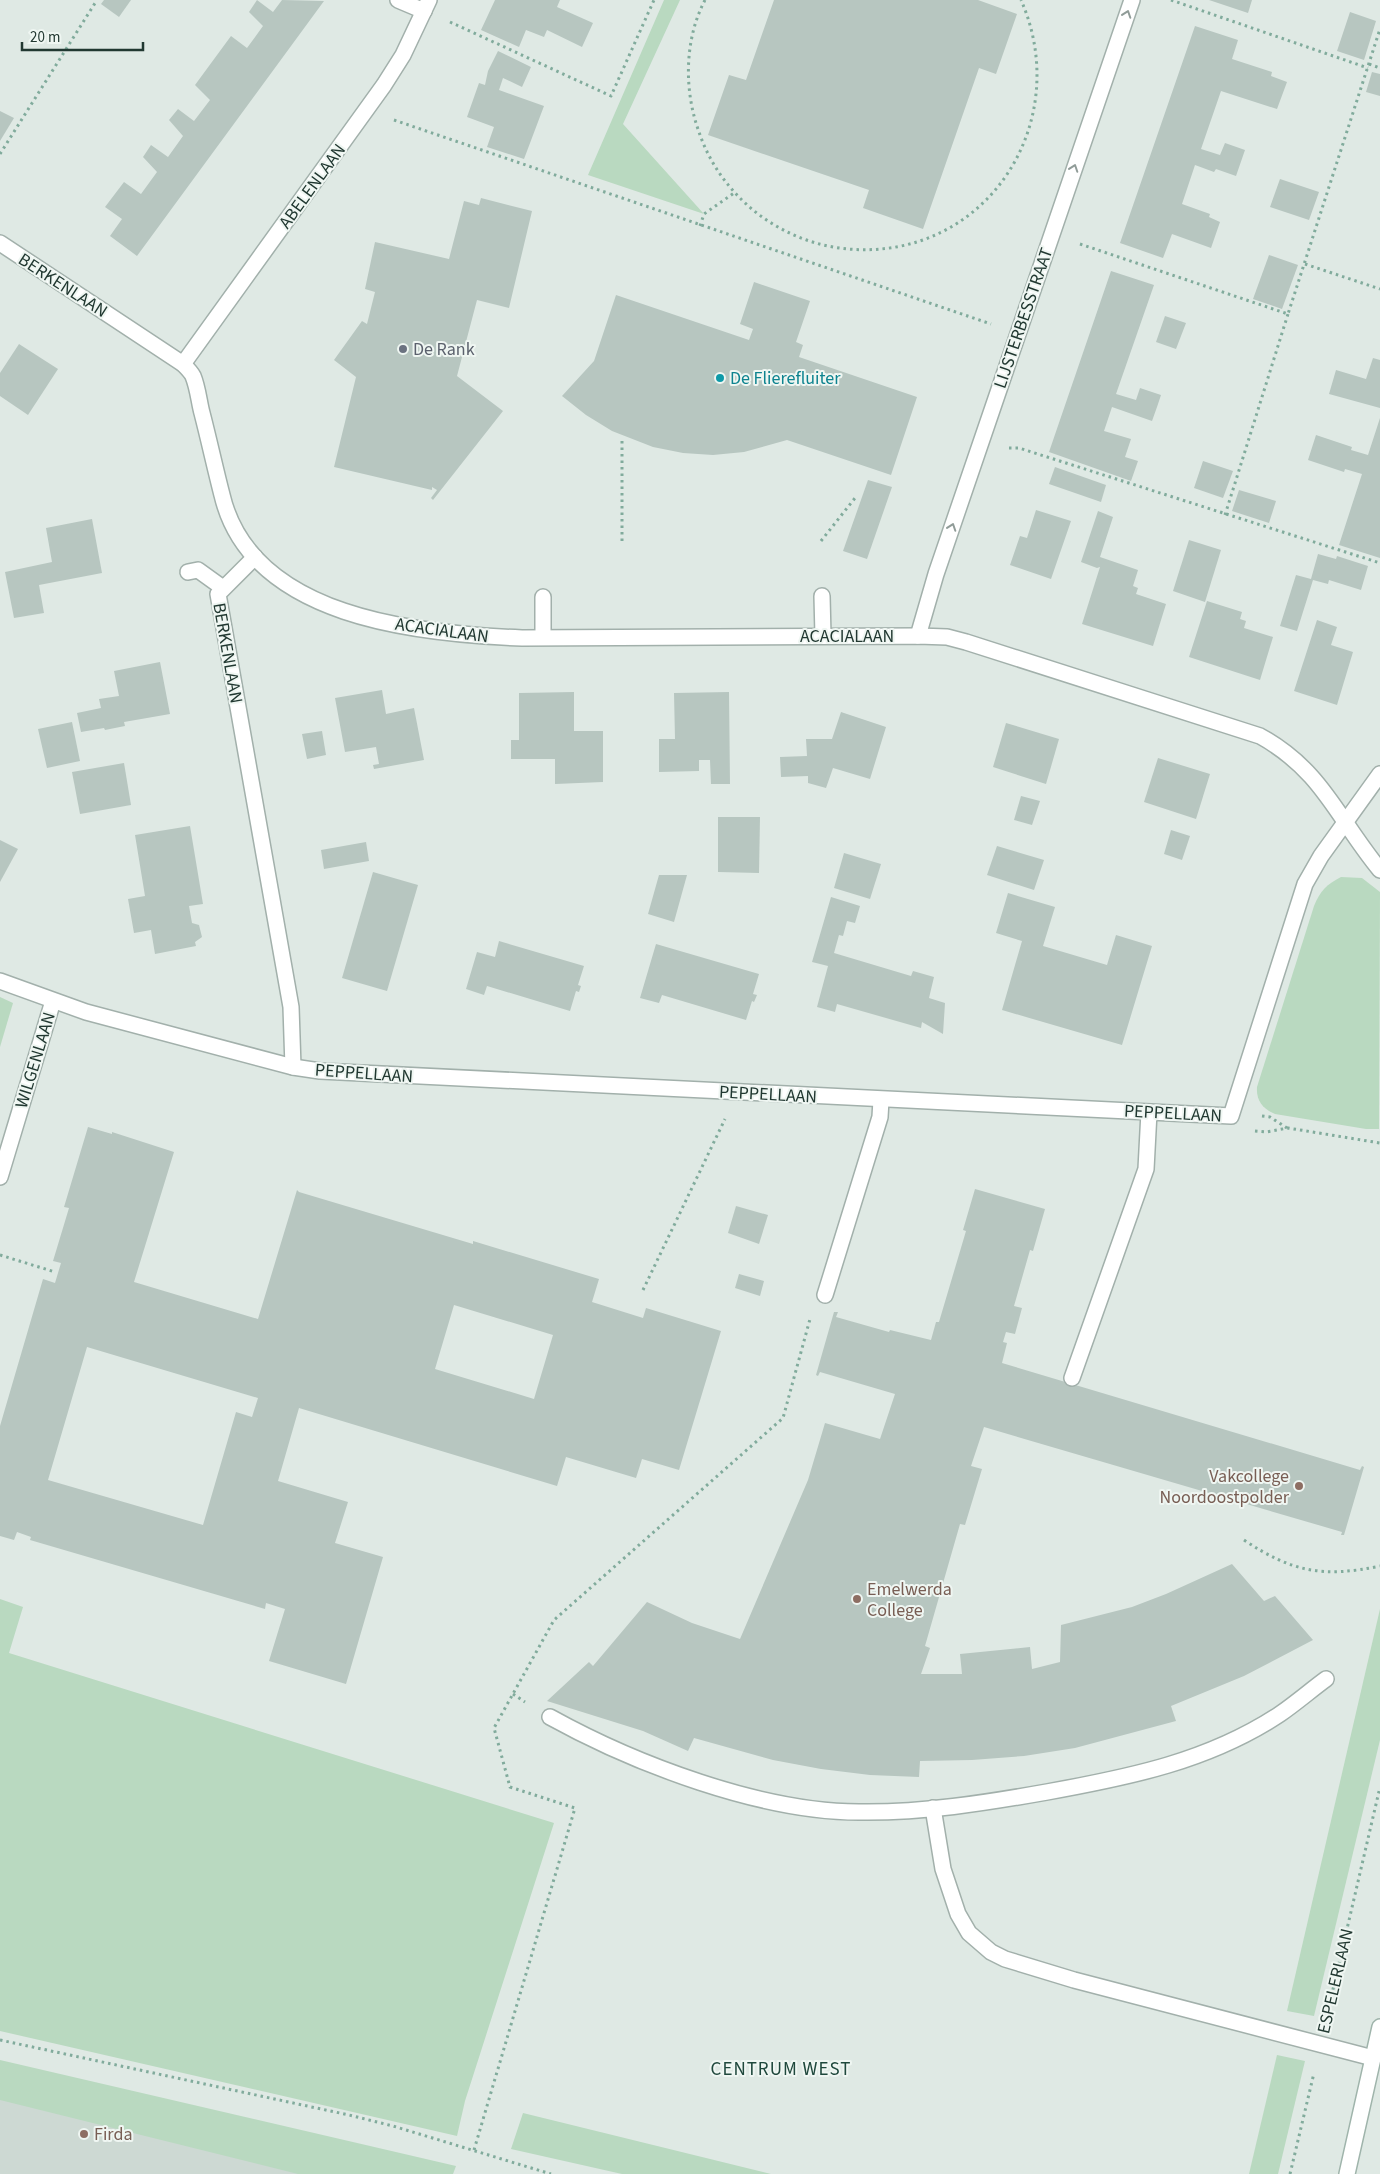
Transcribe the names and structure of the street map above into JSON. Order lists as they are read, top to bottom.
{
  "streets": {
    "street": [
      "ABELENLAAN",
      "BERKENLAAN",
      "LIJSTERBESSTRAAT",
      "ACACIALAAN",
      "WILGENLAAN",
      "PEPPELLAAN"
    ],
    "path": ["ESPELERLAAN"]
  },
  "crossings": [
    ["ABELENLAAN", "BERKENLAAN"],
    ["BERKENLAAN", "ACACIALAAN"],
    ["BERKENLAAN", "PEPPELLAAN"],
    ["LIJSTERBESSTRAAT", "ACACIALAAN"],
    ["ACACIALAAN", "PEPPELLAAN"],
    ["WILGENLAAN", "PEPPELLAAN"]
  ],
  "one_way": ["LIJSTERBESSTRAAT"],
  "districts": ["CENTRUM WEST"],
  "places": [
    "De Rank",
    "De Flierefluiter",
    "Vakcollege Noordoostpolder",
    "Emelwerda College",
    "Firda"
  ],
  "scale_bar": "20 m"
}
